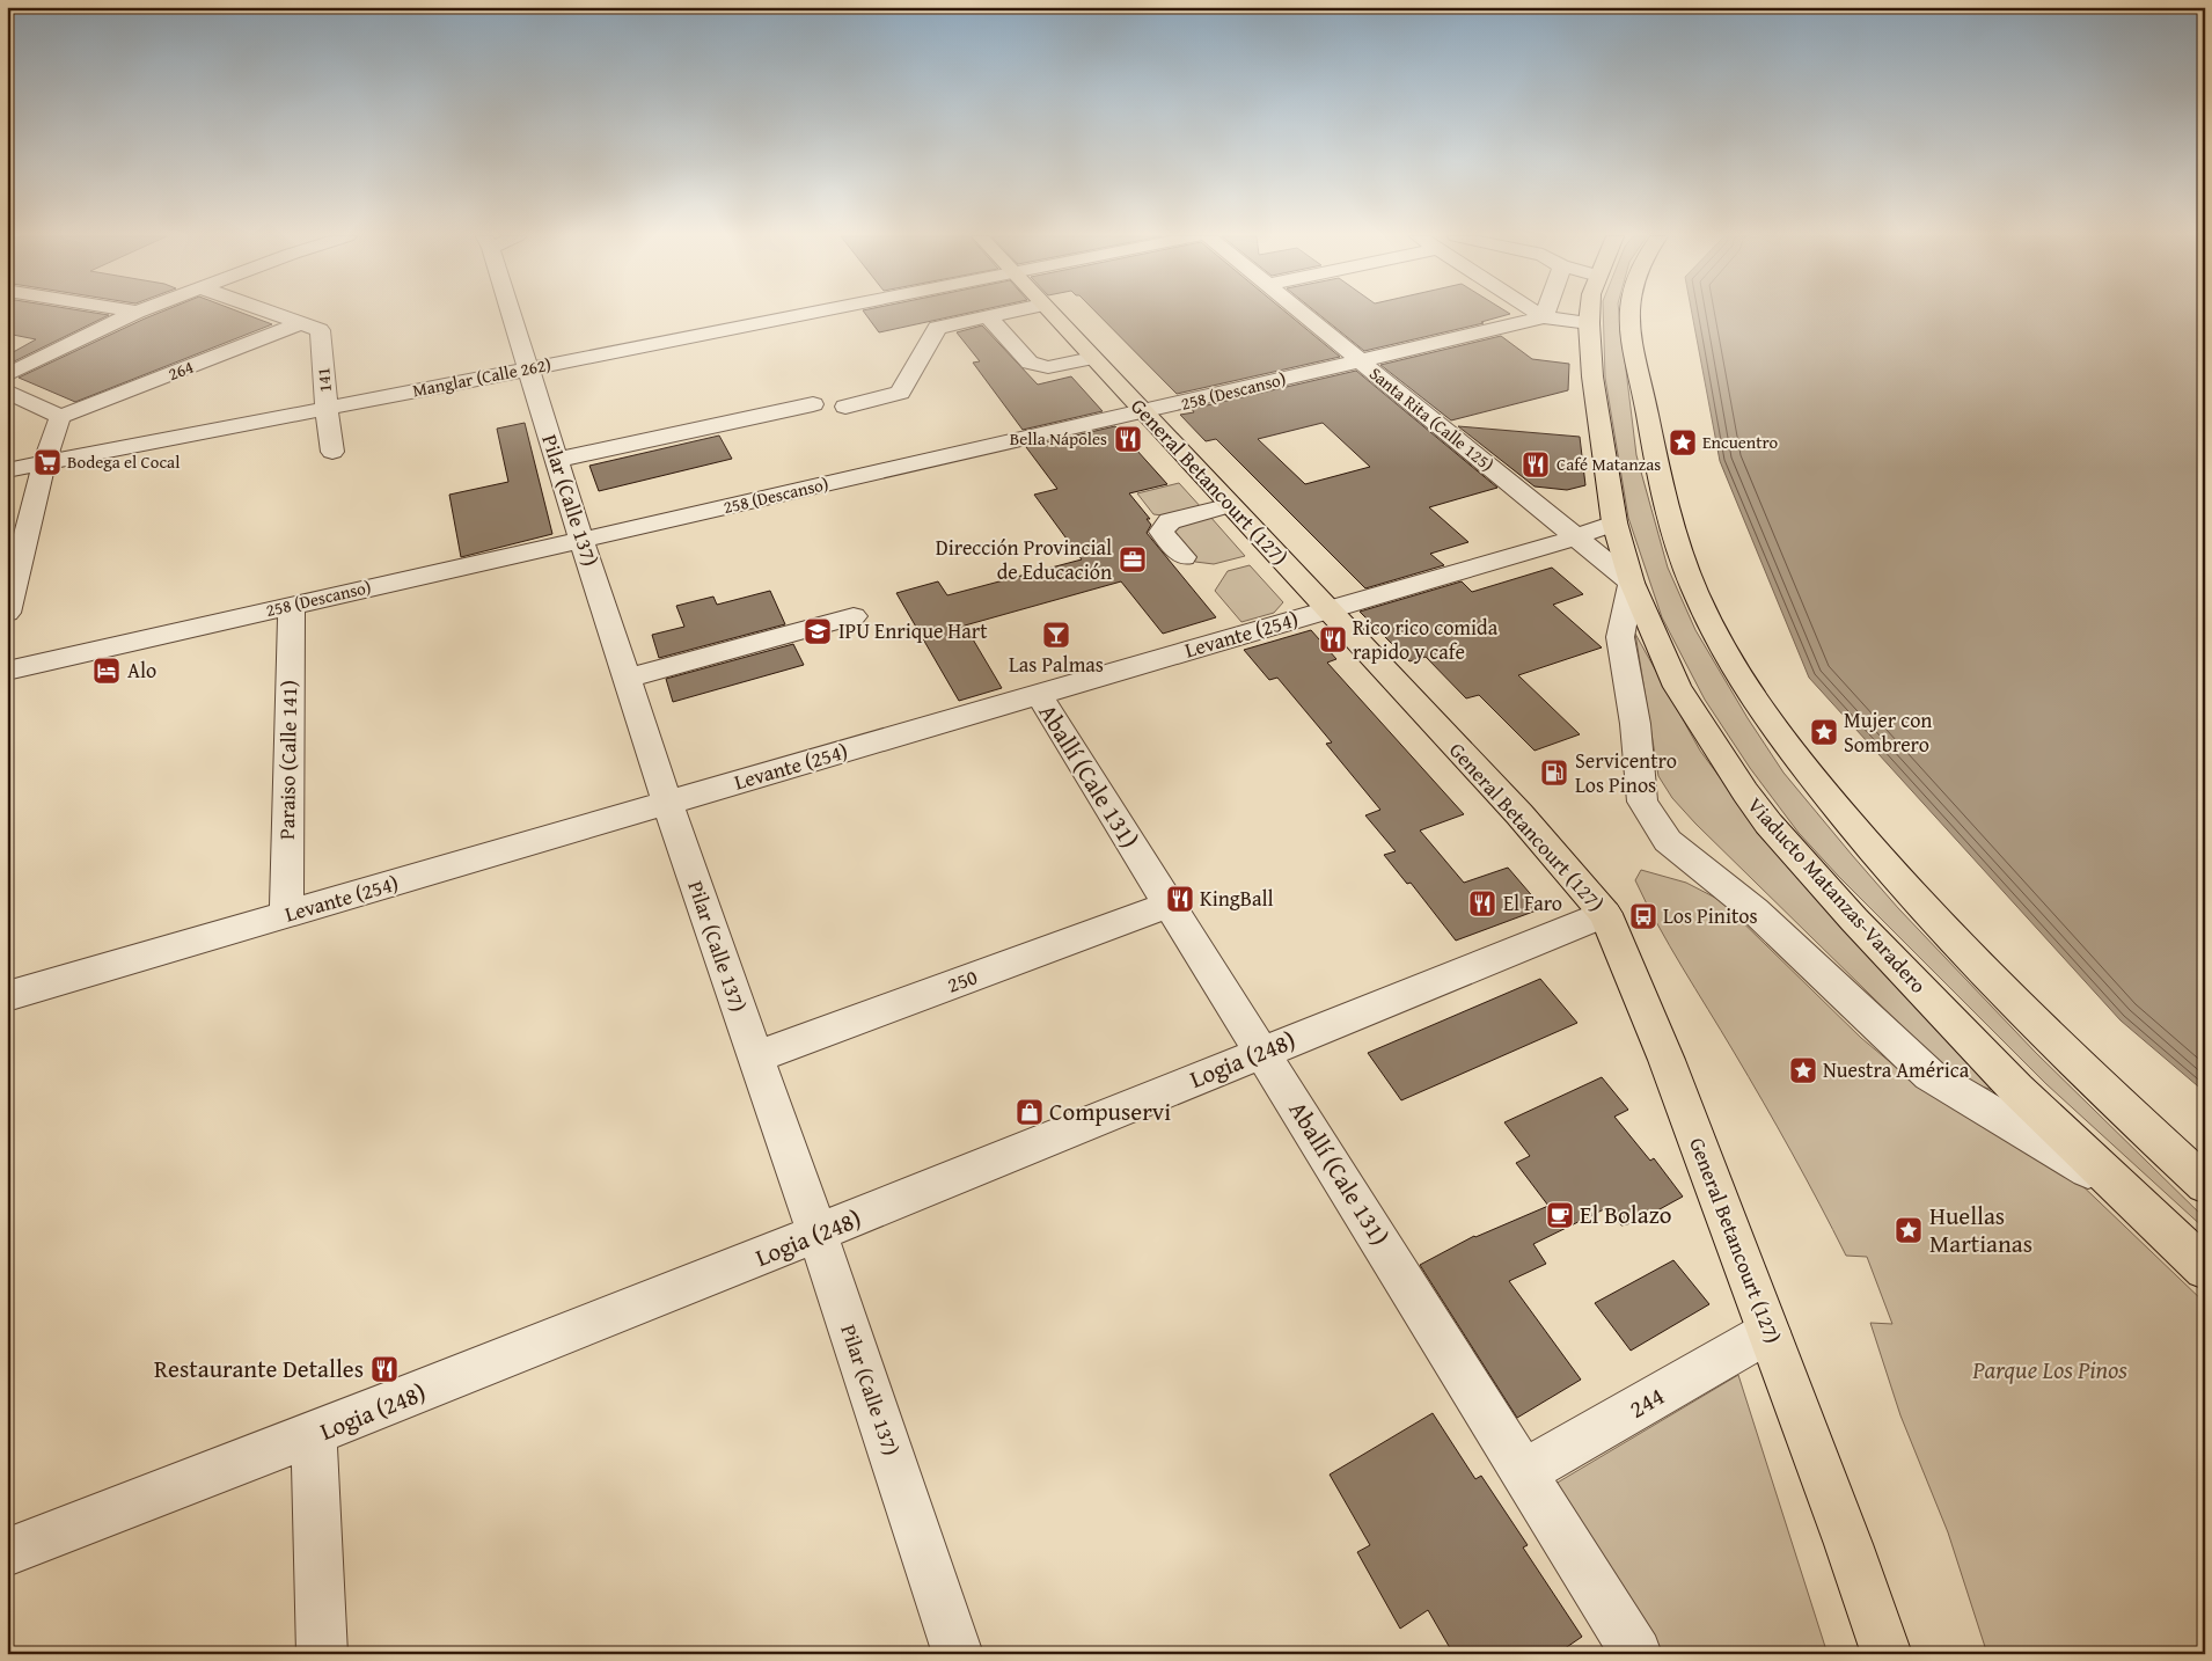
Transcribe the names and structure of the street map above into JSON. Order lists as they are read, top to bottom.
{
  "streets": {
    "main road": ["General Betancourt (127)", "Viaducto Matanzas-Varadero"],
    "street": [
      "264",
      "Manglar (Calle 262)",
      "141",
      "258 (Descanso)",
      "Santa Rita (Calle 125)",
      "Pilar (Calle 137)",
      "Levante (254)",
      "Paraiso (Calle 141)",
      "Aballí (Cale 131)",
      "250",
      "Logia (248)",
      "244"
    ]
  },
  "crossings": [
    ["264", "141"],
    ["Manglar (Calle 262)", "141"],
    ["Manglar (Calle 262)", "Pilar (Calle 137)"],
    ["258 (Descanso)", "Santa Rita (Calle 125)"],
    ["258 (Descanso)", "General Betancourt (127)"],
    ["258 (Descanso)", "Pilar (Calle 137)"],
    ["258 (Descanso)", "Paraiso (Calle 141)"],
    ["Santa Rita (Calle 125)", "Levante (254)"],
    ["Santa Rita (Calle 125)", "Viaducto Matanzas-Varadero"],
    ["General Betancourt (127)", "Levante (254)"],
    ["General Betancourt (127)", "Logia (248)"],
    ["General Betancourt (127)", "244"],
    ["Pilar (Calle 137)", "Levante (254)"],
    ["Pilar (Calle 137)", "250"],
    ["Pilar (Calle 137)", "Logia (248)"],
    ["Levante (254)", "Paraiso (Calle 141)"],
    ["Levante (254)", "Aballí (Cale 131)"],
    ["Levante (254)", "Viaducto Matanzas-Varadero"],
    ["Aballí (Cale 131)", "250"],
    ["Aballí (Cale 131)", "Logia (248)"],
    ["Aballí (Cale 131)", "244"]
  ],
  "parks": ["Parque Los Pinos"],
  "places": {
    "restaurant": [
      "Bella Nápoles",
      "Café Matanzas",
      "Rico rico comida rapido y cafe",
      "KingBall",
      "El Faro",
      "Restaurante Detalles"
    ],
    "place": [
      "Encuentro",
      "Mujer con Sombrero",
      "Nuestra América",
      "Huellas Martianas"
    ],
    "supermarket": ["Bodega el Cocal"],
    "office": ["Dirección Provincial de Educación"],
    "school or university": ["IPU Enrique Hart"],
    "bar": ["Las Palmas"],
    "hotel": ["Alo"],
    "fuel station": ["Servicentro Los Pinos"],
    "bus stop": ["Los Pinitos"],
    "shop": ["Compuservi"],
    "cafe": ["El Bolazo"]
  }
}
